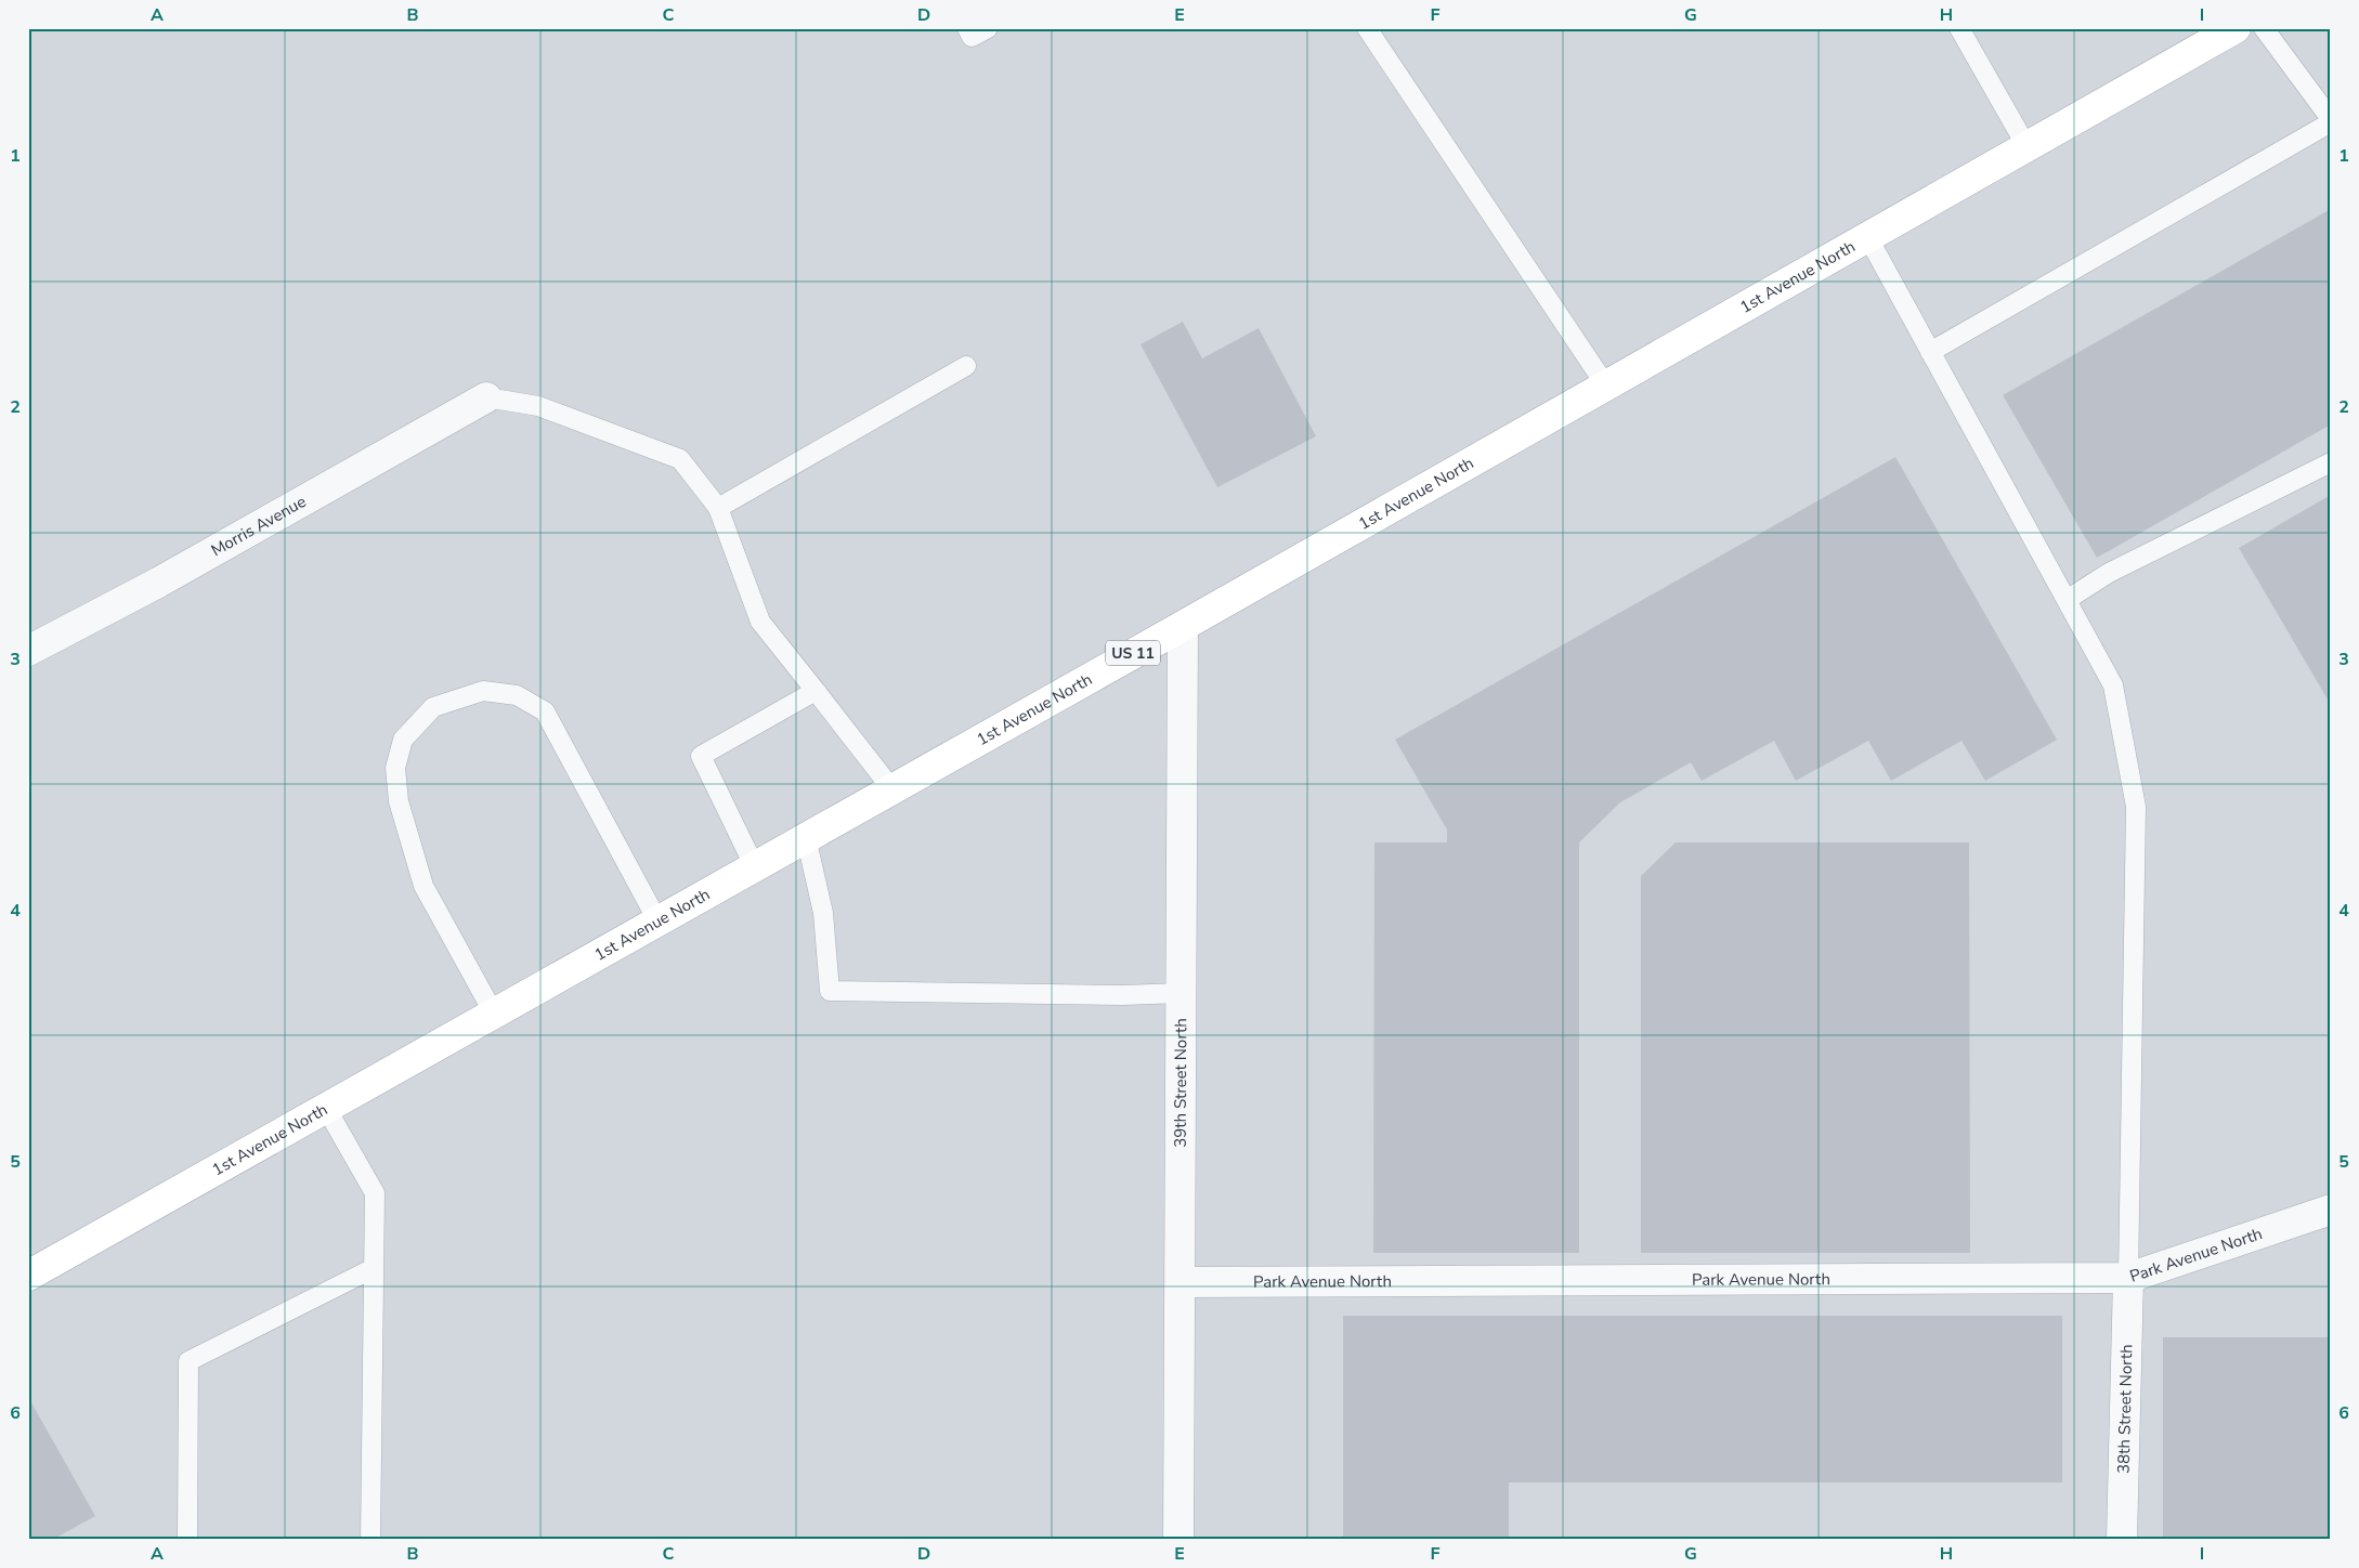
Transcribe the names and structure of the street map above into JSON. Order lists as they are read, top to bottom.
{
  "streets": {
    "main road": ["1st Avenue North", "US 11"],
    "street": [
      "Morris Avenue",
      "39th Street North",
      "Park Avenue North",
      "38th Street North"
    ]
  },
  "crossings": [
    ["1st Avenue North", "39th Street North"],
    ["39th Street North", "Park Avenue North"],
    ["Park Avenue North", "38th Street North"]
  ],
  "grid": {
    "columns": [
      "A",
      "B",
      "C",
      "D",
      "E",
      "F",
      "G",
      "H",
      "I"
    ],
    "rows": [
      "1",
      "2",
      "3",
      "4",
      "5",
      "6"
    ]
  }
}
